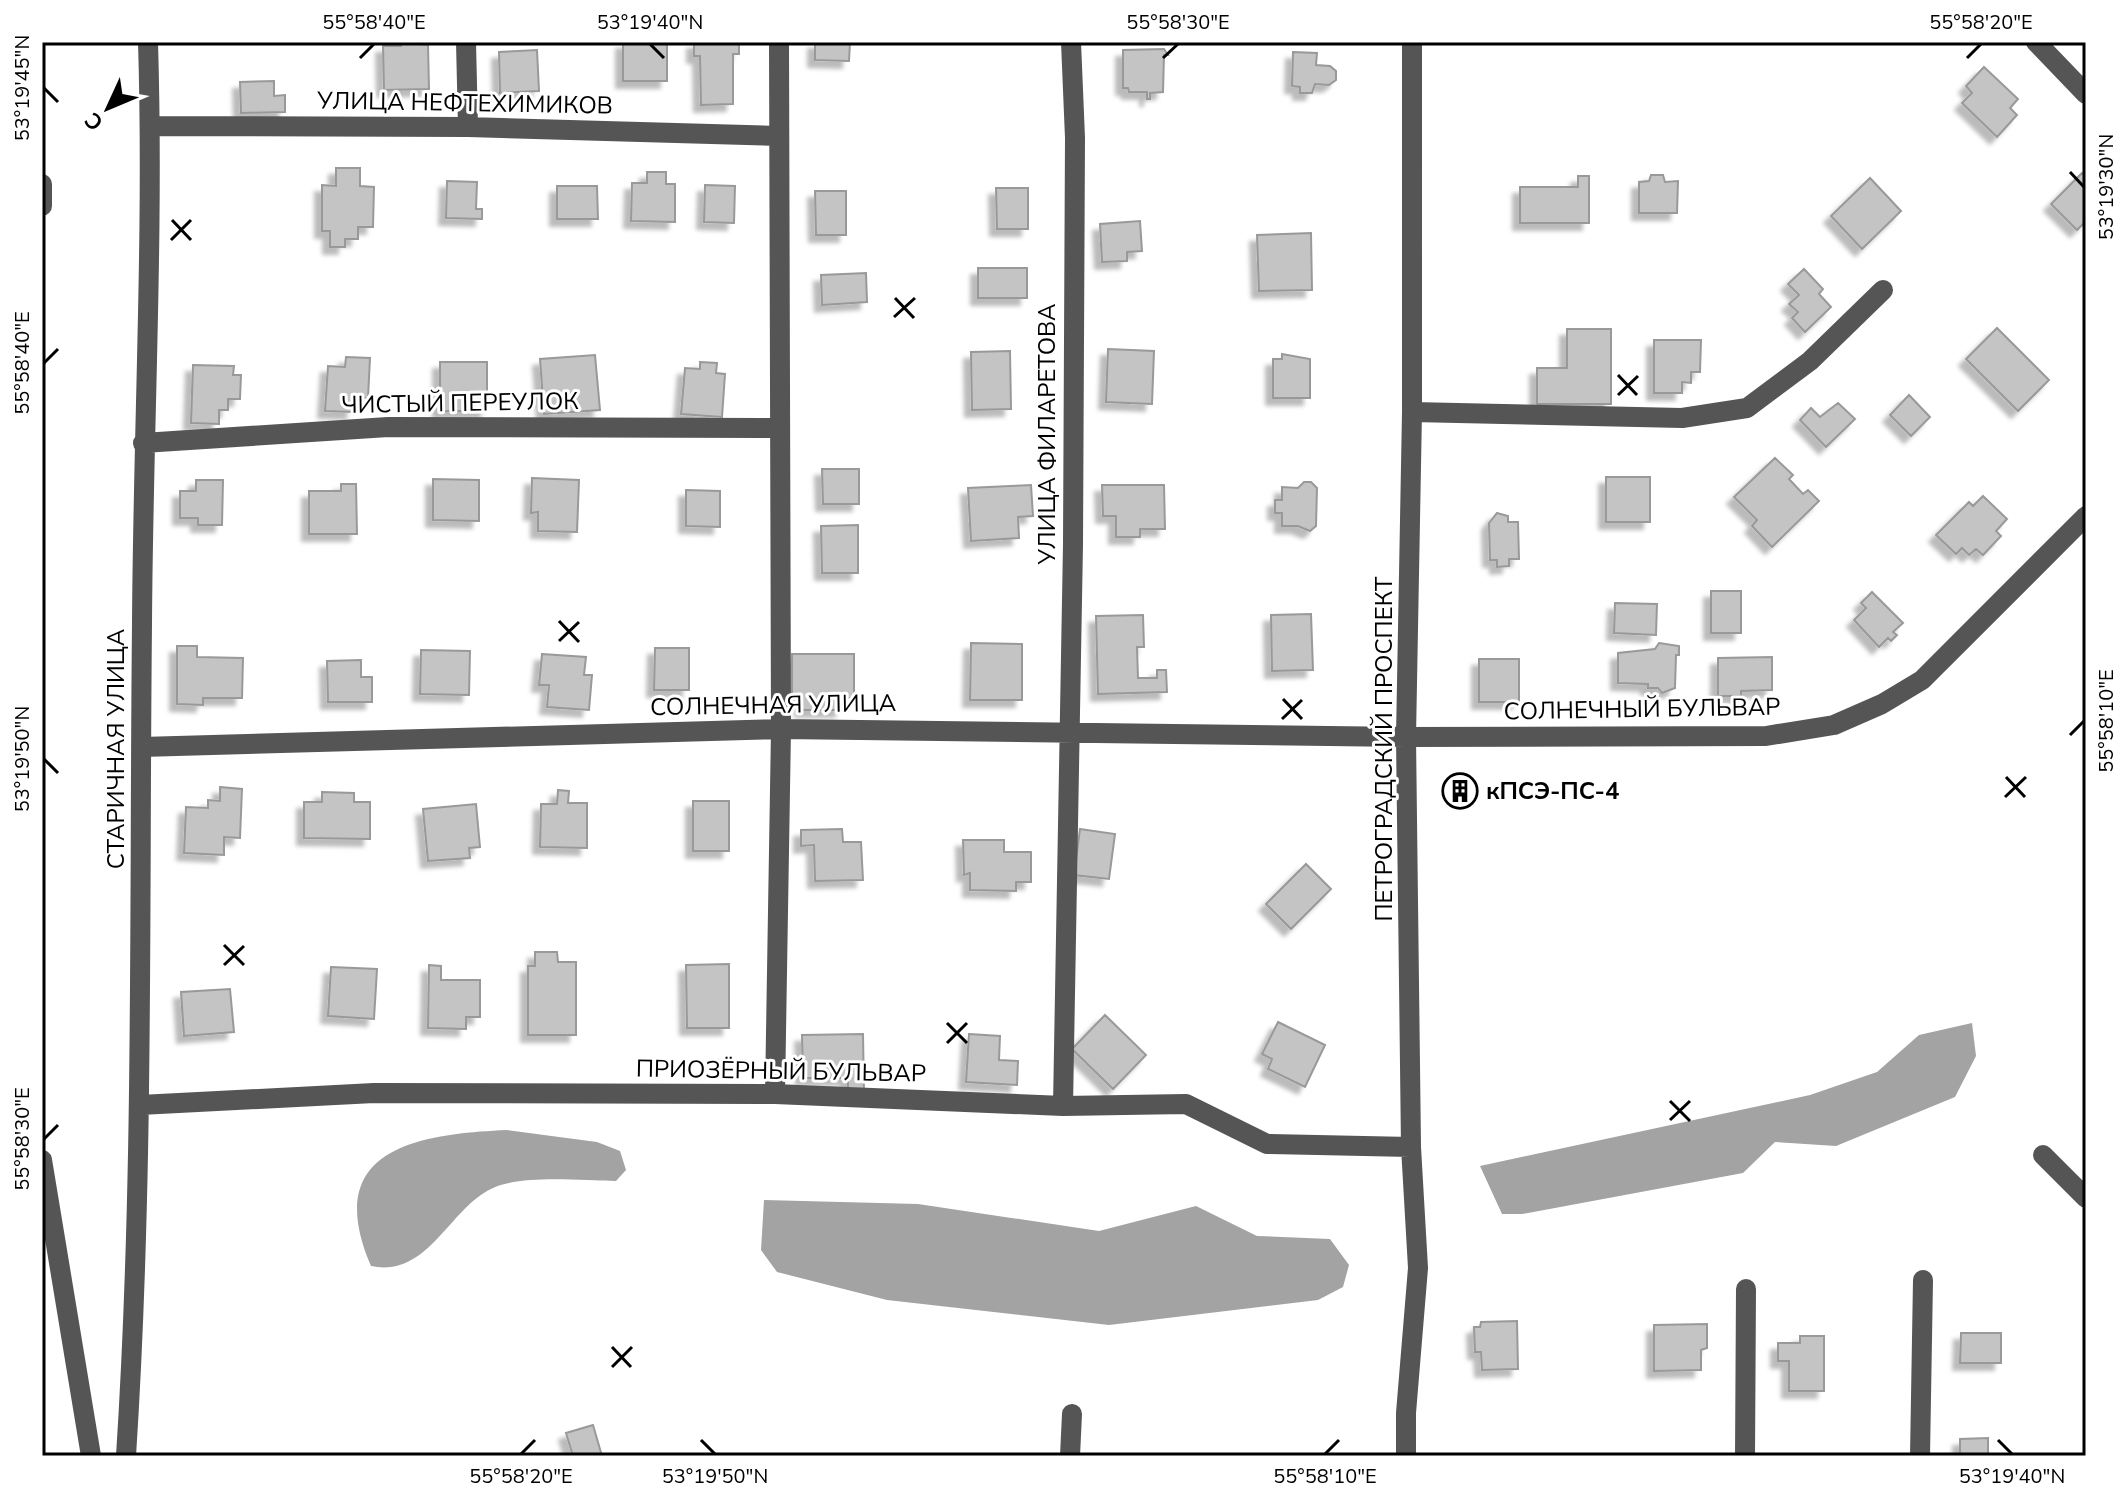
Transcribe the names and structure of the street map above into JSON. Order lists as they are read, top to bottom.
{
  "streets": {
    "street": [
      "УЛИЦА НЕФТЕХИМИКОВ",
      "ЧИСТЫЙ ПЕРЕУЛОК",
      "УЛИЦА ФИЛАРЕТОВА",
      "СОЛНЕЧНАЯ УЛИЦА",
      "СОЛНЕЧНЫЙ БУЛЬВАР",
      "СТАРИЧНАЯ УЛИЦА",
      "ПЕТРОГРАДСКИЙ ПРОСПЕКТ",
      "ПРИОЗЁРНЫЙ БУЛЬВАР"
    ]
  },
  "crossings": [
    ["УЛИЦА НЕФТЕХИМИКОВ", "СТАРИЧНАЯ УЛИЦА"],
    ["ЧИСТЫЙ ПЕРЕУЛОК", "СТАРИЧНАЯ УЛИЦА"],
    ["УЛИЦА ФИЛАРЕТОВА", "СОЛНЕЧНАЯ УЛИЦА"],
    ["УЛИЦА ФИЛАРЕТОВА", "ПРИОЗЁРНЫЙ БУЛЬВАР"],
    ["СОЛНЕЧНАЯ УЛИЦА", "СОЛНЕЧНЫЙ БУЛЬВАР"],
    ["СОЛНЕЧНАЯ УЛИЦА", "СТАРИЧНАЯ УЛИЦА"],
    ["СОЛНЕЧНАЯ УЛИЦА", "ПЕТРОГРАДСКИЙ ПРОСПЕКТ"],
    ["СОЛНЕЧНЫЙ БУЛЬВАР", "ПЕТРОГРАДСКИЙ ПРОСПЕКТ"],
    ["СТАРИЧНАЯ УЛИЦА", "ПРИОЗЁРНЫЙ БУЛЬВАР"],
    ["ПЕТРОГРАДСКИЙ ПРОСПЕКТ", "ПРИОЗЁРНЫЙ БУЛЬВАР"]
  ],
  "places": {
    "building": ["кПСЭ-ПС-4"]
  },
  "north": "bottom left",
  "coordinates": [
    "55°58'40\"E",
    "53°19'40\"N",
    "55°58'30\"E",
    "55°58'20\"E",
    "53°19'45\"N",
    "53°19'30\"N",
    "55°58'10\"E",
    "53°19'50\"N"
  ]
}
